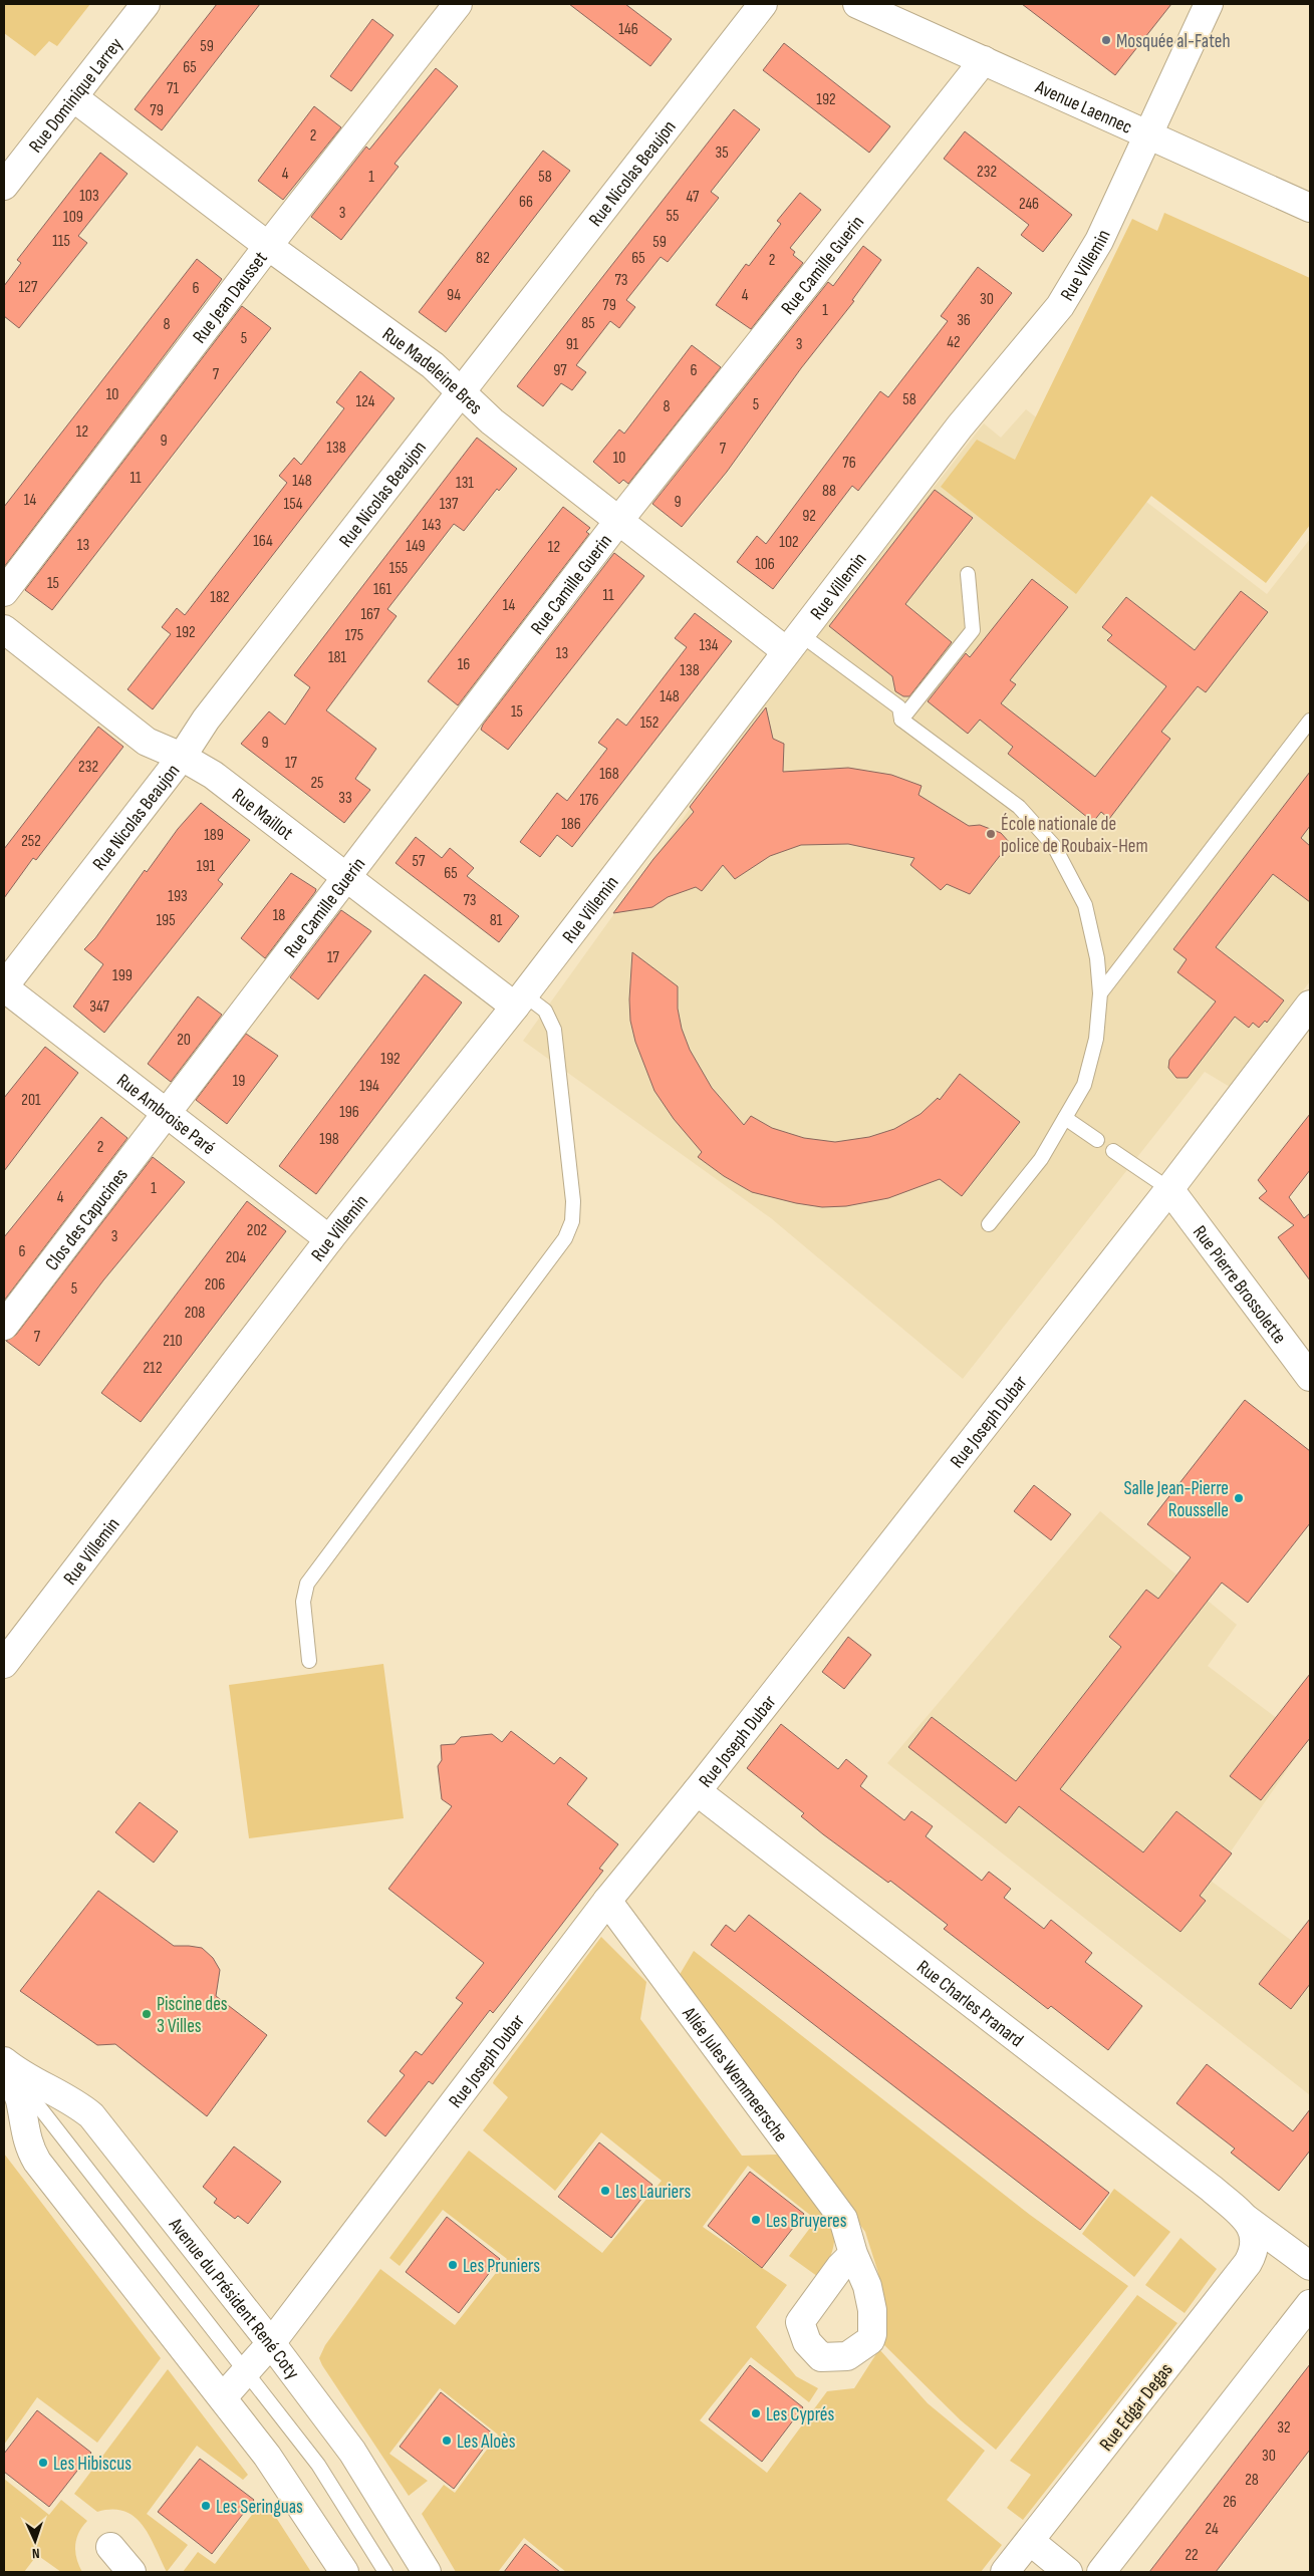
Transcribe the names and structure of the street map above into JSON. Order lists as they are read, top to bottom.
{
  "streets": {
    "street": [
      "Rue Dominique Larrey",
      "Avenue Laennec",
      "Rue Nicolas Beaujon",
      "Rue Villemin",
      "Rue Camille Guerin",
      "Rue Jean Dausset",
      "Rue Madeleine Bres",
      "Rue Maillot",
      "Rue Ambroise Paré",
      "Clos des Capucines",
      "Rue Pierre Brossolette",
      "Rue Joseph Dubar",
      "Rue Charles Pranard",
      "Allée Jules Wemmeersche",
      "Avenue du Président René Coty",
      "Rue Edgar Degas"
    ]
  },
  "crossings": [
    ["Rue Dominique Larrey", "Rue Madeleine Bres"],
    ["Avenue Laennec", "Rue Villemin"],
    ["Avenue Laennec", "Rue Camille Guerin"],
    ["Rue Nicolas Beaujon", "Rue Madeleine Bres"],
    ["Rue Nicolas Beaujon", "Rue Maillot"],
    ["Rue Nicolas Beaujon", "Rue Ambroise Paré"],
    ["Rue Villemin", "Rue Madeleine Bres"],
    ["Rue Villemin", "Rue Maillot"],
    ["Rue Villemin", "Rue Ambroise Paré"],
    ["Rue Camille Guerin", "Rue Madeleine Bres"],
    ["Rue Camille Guerin", "Rue Maillot"],
    ["Rue Camille Guerin", "Rue Ambroise Paré"],
    ["Rue Camille Guerin", "Clos des Capucines"],
    ["Rue Jean Dausset", "Rue Madeleine Bres"],
    ["Rue Ambroise Paré", "Clos des Capucines"],
    ["Rue Pierre Brossolette", "Rue Joseph Dubar"],
    ["Rue Joseph Dubar", "Rue Charles Pranard"],
    ["Rue Joseph Dubar", "Allée Jules Wemmeersche"],
    ["Rue Joseph Dubar", "Avenue du Président René Coty"],
    ["Rue Charles Pranard", "Rue Edgar Degas"]
  ],
  "places": [
    "Mosquée al-Fateh",
    "École nationale de police de Roubaix-Hem",
    "Salle Jean-Pierre Rousselle",
    "Piscine des 3 Villes",
    "Les Lauriers",
    "Les Bruyeres",
    "Les Pruniers",
    "Les Cyprés",
    "Les Aloès",
    "Les Hibiscus",
    "Les Seringuas"
  ],
  "house_numbers": [
    "146",
    "59",
    "65",
    "71",
    "192",
    "79",
    "2",
    "35",
    "232",
    "4",
    "1",
    "58",
    "103",
    "47",
    "66",
    "246",
    "3",
    "55",
    "109",
    "115",
    "59",
    "82",
    "65",
    "2",
    "73",
    "127",
    "6",
    "94",
    "4",
    "30",
    "79",
    "1",
    "36",
    "85",
    "8",
    "5",
    "42",
    "91",
    "3",
    "97",
    "6",
    "7",
    "10",
    "58",
    "124",
    "5",
    "8",
    "12",
    "9",
    "138",
    "7",
    "10",
    "76",
    "11",
    "148",
    "131",
    "88",
    "14",
    "9",
    "154",
    "137",
    "92",
    "143",
    "164",
    "102",
    "13",
    "149",
    "12",
    "106",
    "155",
    "15",
    "161",
    "11",
    "182",
    "14",
    "167",
    "192",
    "175",
    "134",
    "13",
    "181",
    "16",
    "138",
    "148",
    "15",
    "152",
    "9",
    "17",
    "232",
    "168",
    "25",
    "33",
    "176",
    "186",
    "189",
    "252",
    "57",
    "191",
    "65",
    "193",
    "73",
    "18",
    "195",
    "81",
    "17",
    "199",
    "347",
    "20",
    "192",
    "19",
    "194",
    "201",
    "196",
    "198",
    "2",
    "1",
    "4",
    "202",
    "3",
    "6",
    "204",
    "206",
    "5",
    "208",
    "7",
    "210",
    "212",
    "32",
    "30",
    "28",
    "26",
    "24",
    "22"
  ],
  "north": "bottom"
}
